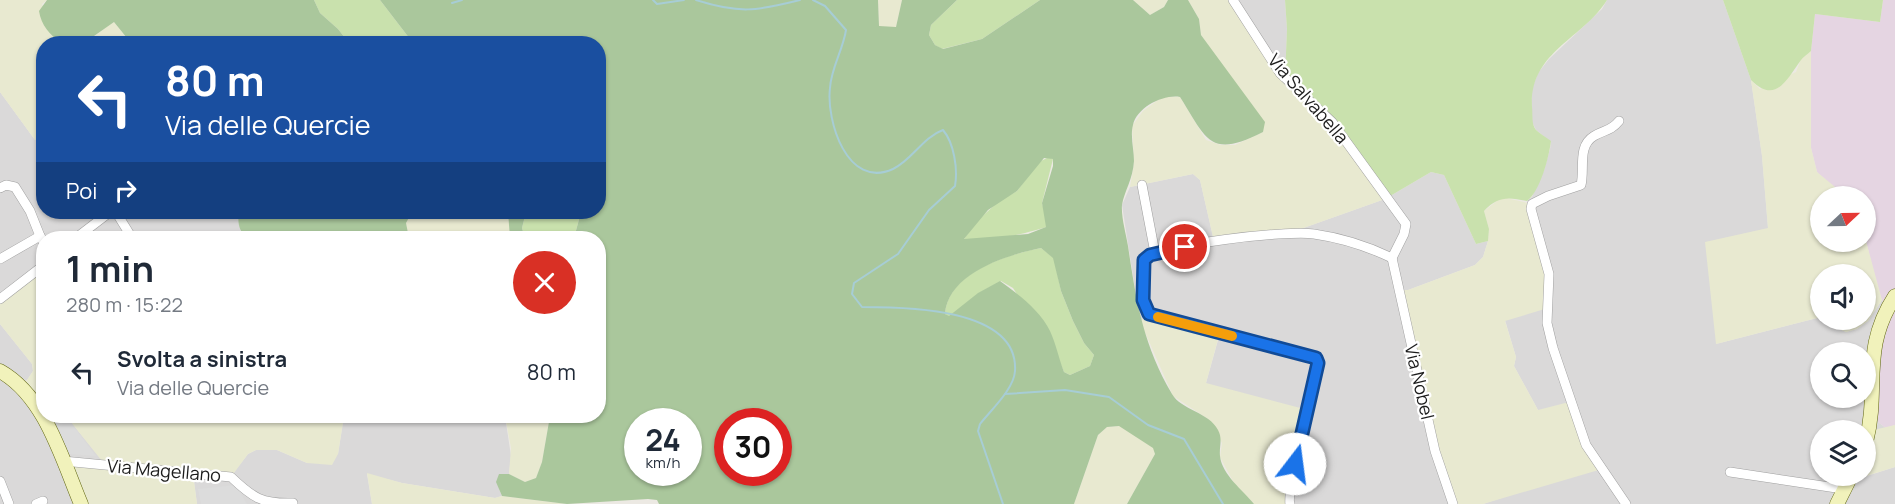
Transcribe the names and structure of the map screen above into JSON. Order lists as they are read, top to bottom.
{
  "streets": {
    "street": ["Via Salvabella", "Via Nobel", "Via Magellano"]
  },
  "crossings": [
    ["Via Salvabella", "Via Nobel"]
  ],
  "north": "right",
  "page": {
    "turn": ["80 m", "Via delle Quercie"],
    "then": "Poi",
    "heading": ["1 min", "280 m · 15:22"],
    "list": [
      {
        "name": "Svolta a sinistra",
        "note": "Via delle Quercie",
        "value": "80 m"
      }
    ],
    "speed": "24 km/h",
    "limit": "30"
  }
}
